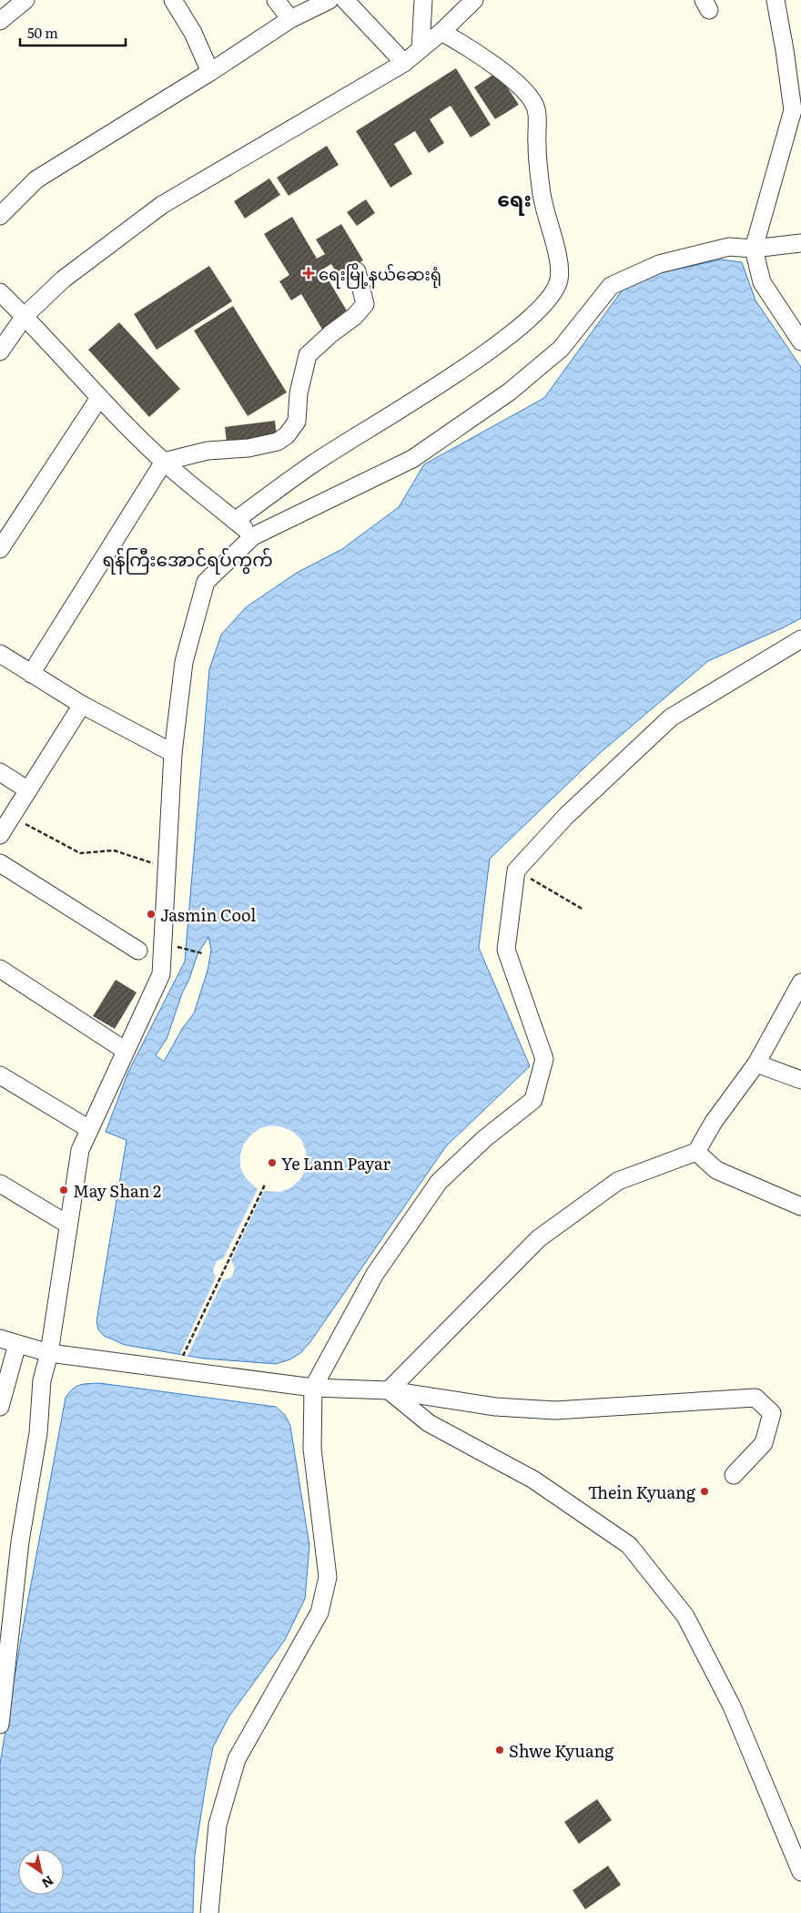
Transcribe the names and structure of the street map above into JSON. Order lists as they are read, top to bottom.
{
  "districts": ["ရေး", "ရန်ကြီးအောင်ရပ်ကွက်"],
  "places": {
    "health": ["ရေးမြို့နယ်ဆေးရုံ"],
    "other": [
      "Jasmin Cool",
      "Ye Lann Payar",
      "May Shan 2",
      "Thein Kyuang",
      "Shwe Kyuang"
    ]
  },
  "scale_bar": "50 m",
  "north": "bottom right"
}
